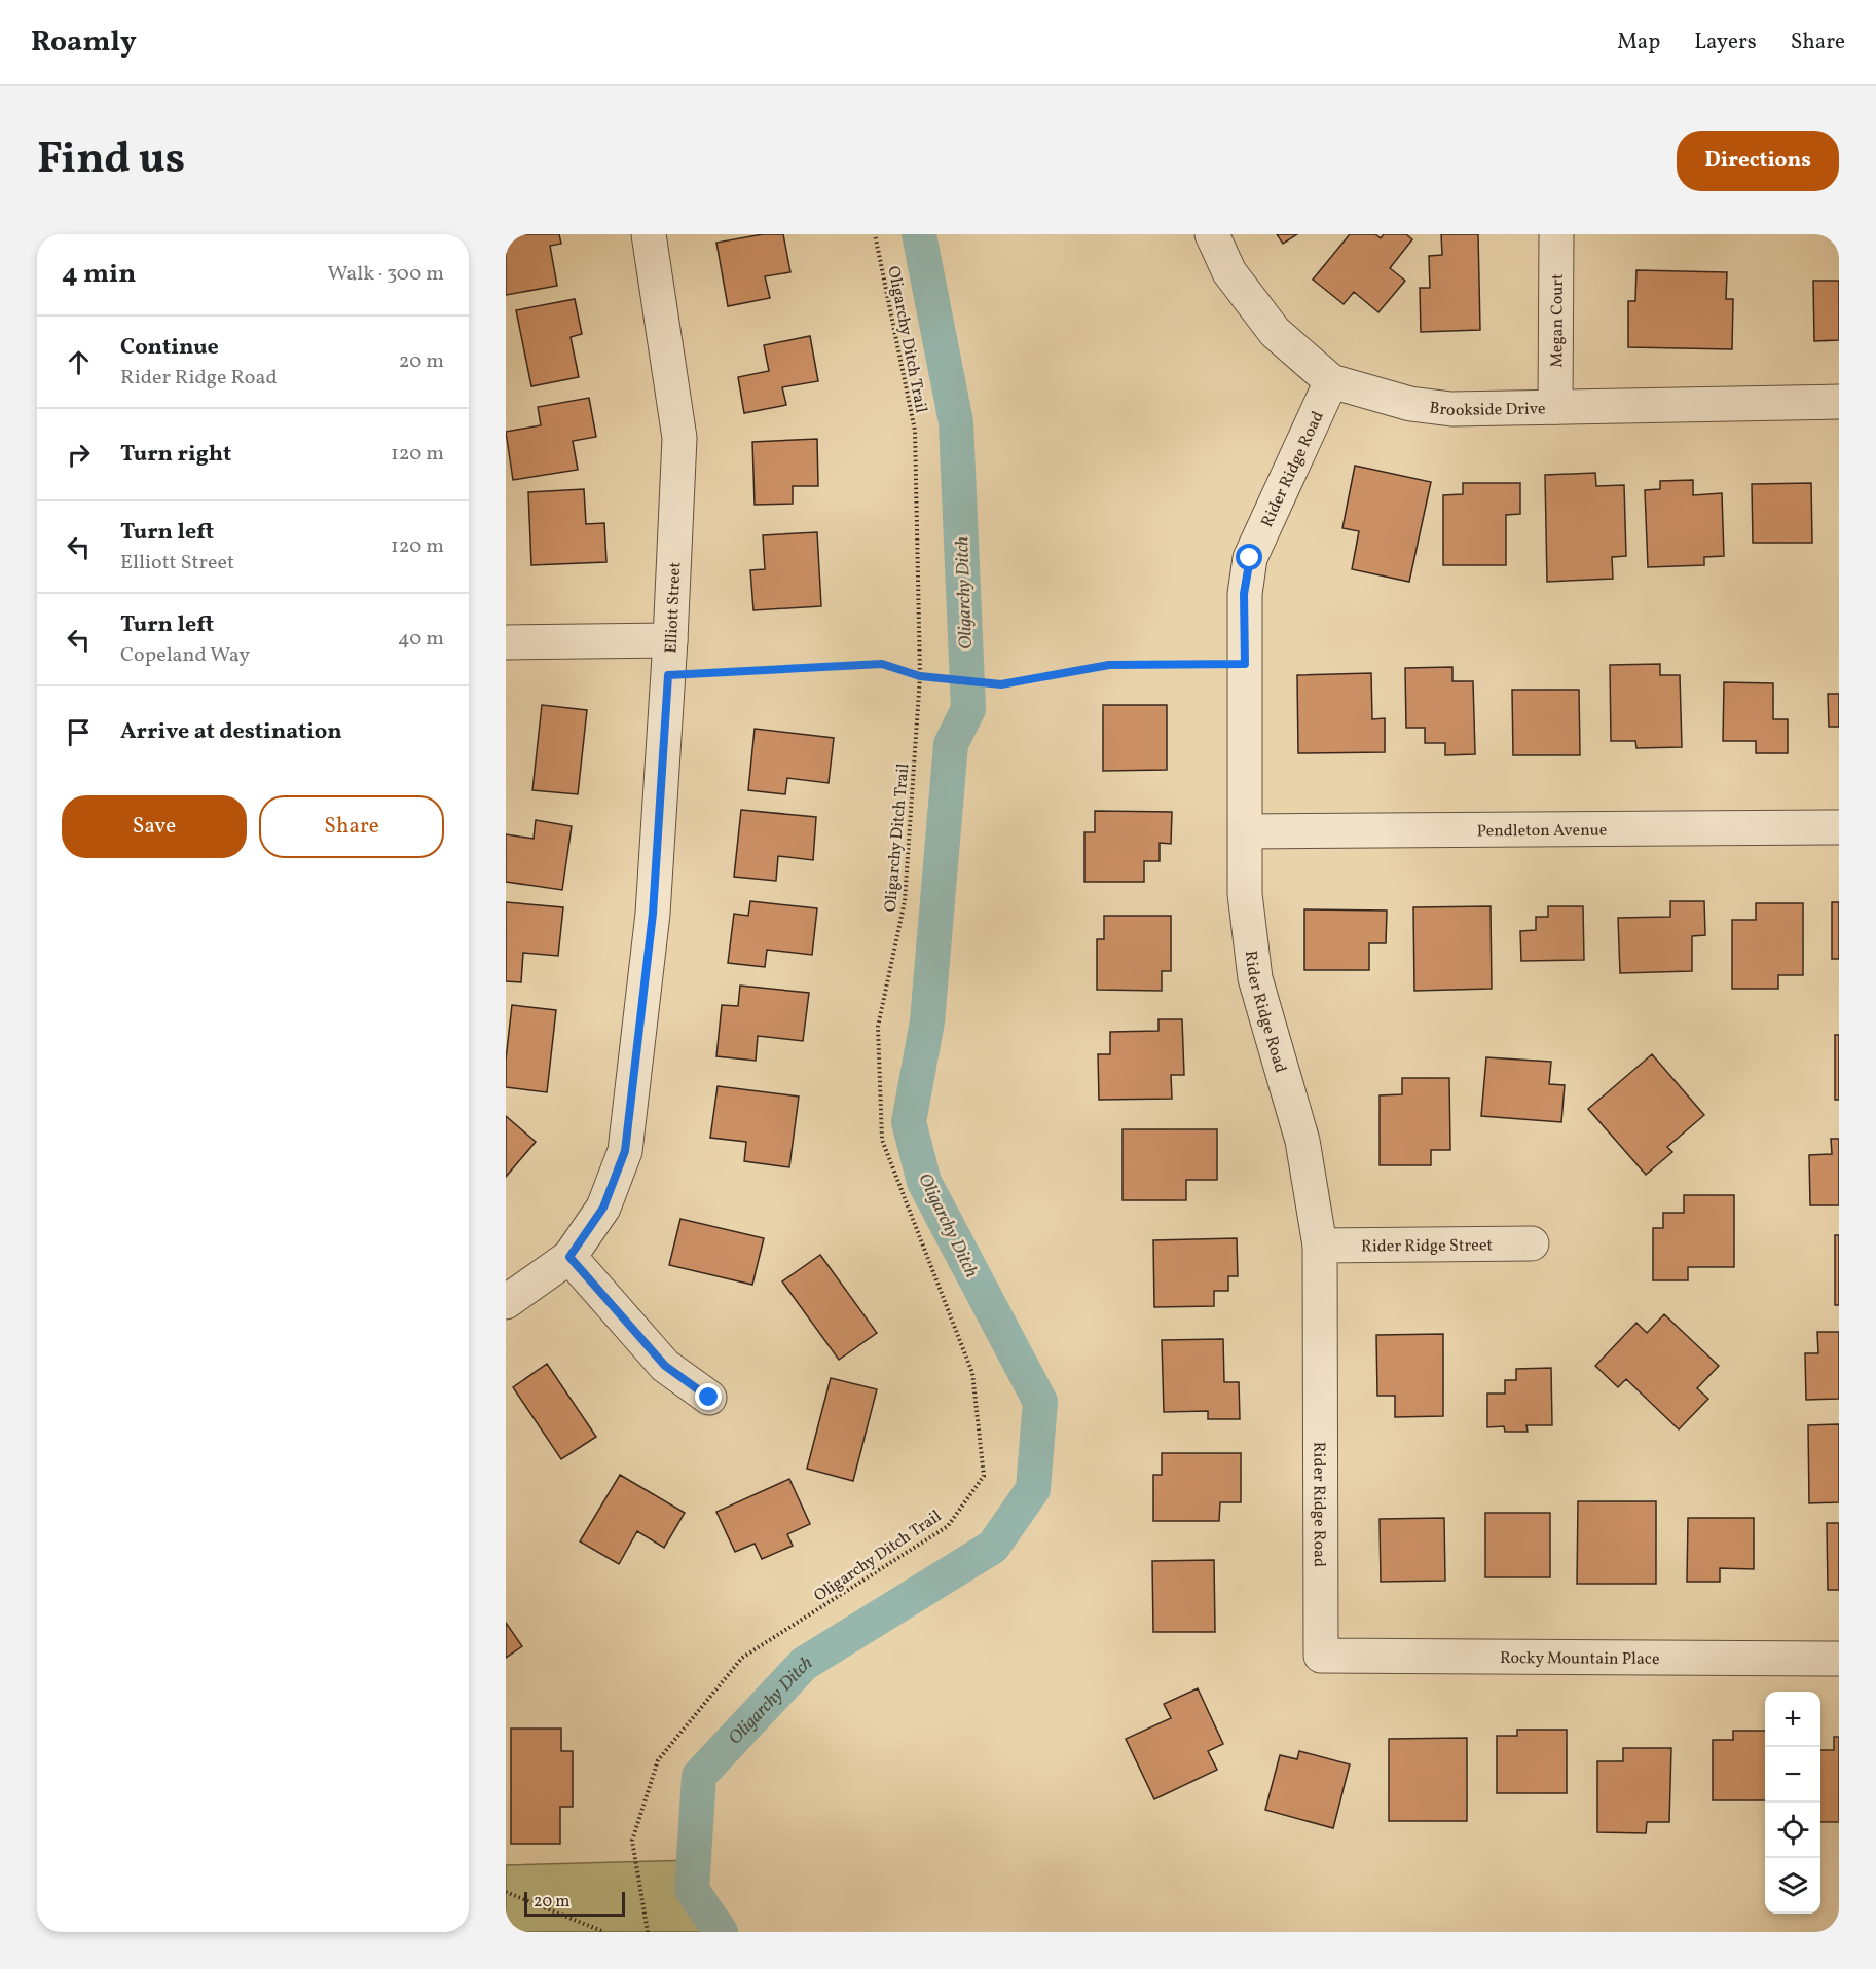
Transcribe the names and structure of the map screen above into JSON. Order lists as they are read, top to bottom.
{
  "streets": {
    "street": [
      "Megan Court",
      "Brookside Drive",
      "Rider Ridge Road",
      "Elliott Street",
      "Pendleton Avenue",
      "Rider Ridge Street",
      "Rocky Mountain Place"
    ],
    "path": ["Oligarchy Ditch Trail"]
  },
  "crossings": [
    ["Megan Court", "Brookside Drive"],
    ["Brookside Drive", "Rider Ridge Road"],
    ["Rider Ridge Road", "Pendleton Avenue"],
    ["Rider Ridge Road", "Rider Ridge Street"],
    ["Rider Ridge Road", "Rocky Mountain Place"]
  ],
  "water": ["Oligarchy Ditch"],
  "scale_bar": "20 m",
  "page": {
    "header": "Roamly",
    "nav": ["Map", "Layers", "Share"],
    "title": "Find us",
    "buttons": [
      "Directions",
      ["Save", "Share"]
    ],
    "heading": ["4 min", "Walk · 300 m"],
    "list": [
      ["Continue", "Rider Ridge Road", "20 m"],
      ["Turn right", "120 m"],
      ["Turn left", "Elliott Street", "120 m"],
      ["Turn left", "Copeland Way", "40 m"],
      "Arrive at destination"
    ],
    "map_buttons": ["+", "−"],
    "scale": "20 m"
  }
}
